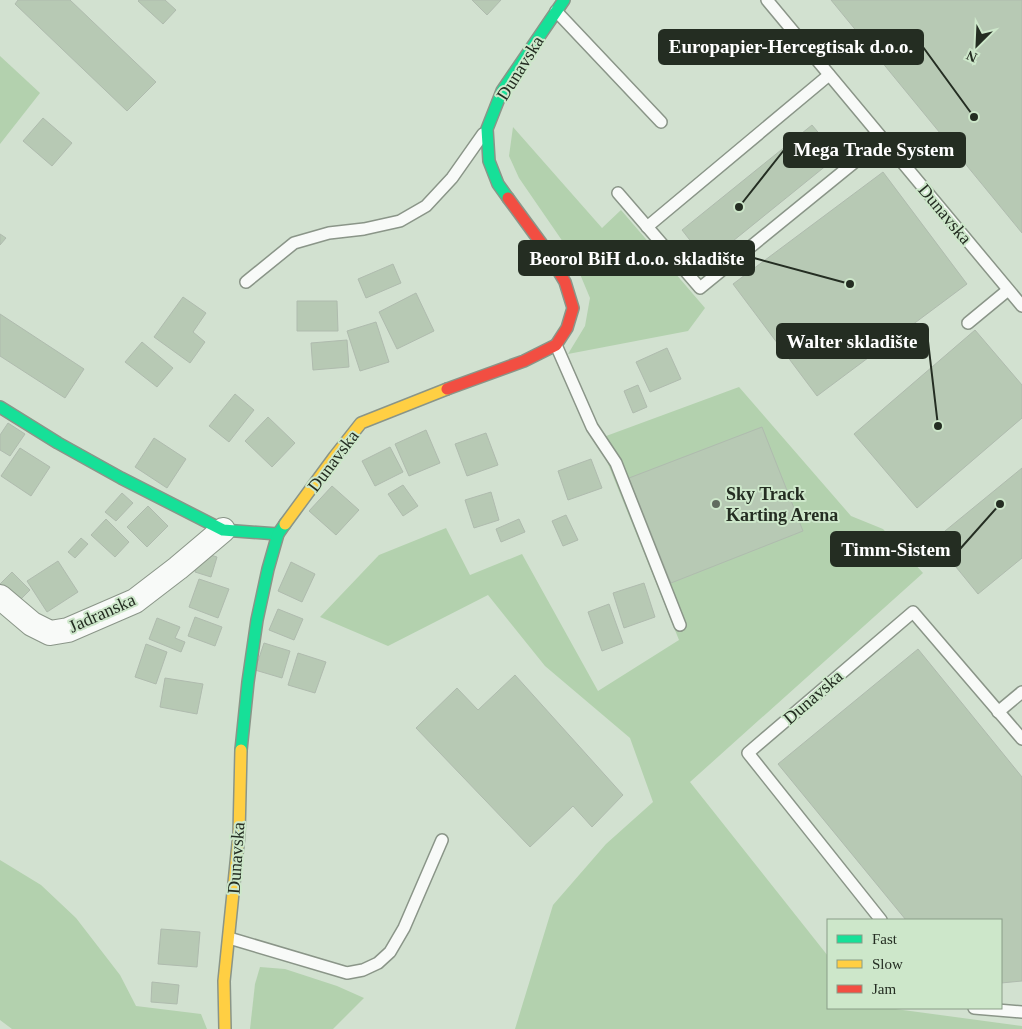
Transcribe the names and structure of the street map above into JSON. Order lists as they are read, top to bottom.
{
  "streets": {
    "street": ["Dunavska", "Jadranska"]
  },
  "places": [
    "Europapier-Hercegtisak d.o.o.",
    "Mega Trade System",
    "Beorol BiH d.o.o. skladište",
    "Walter skladište",
    "Sky Track Karting Arena",
    "Timm-Sistem"
  ],
  "legend": ["Fast", "Slow", "Jam"],
  "north": "bottom left"
}
